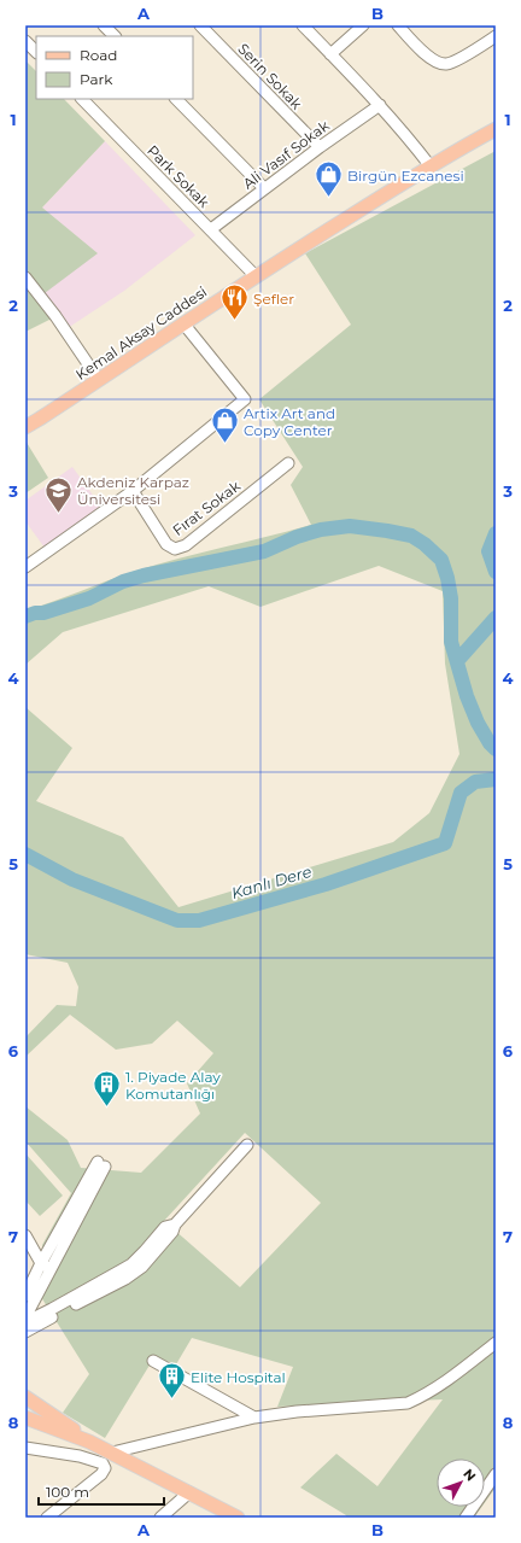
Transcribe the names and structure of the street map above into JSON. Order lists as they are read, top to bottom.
{
  "streets": {
    "main road": ["Kemal Aksay Caddesi"],
    "street": [
      "Serin Sokak",
      "Ali Vasıf Sokak",
      "Park Sokak",
      "Fırat Sokak"
    ]
  },
  "crossings": [
    ["Serin Sokak", "Ali Vasıf Sokak"],
    ["Ali Vasıf Sokak", "Park Sokak"],
    ["Park Sokak", "Kemal Aksay Caddesi"]
  ],
  "water": ["Kanlı Dere"],
  "places": {
    "shop": ["Birgün Ezcanesi", "Artix Art and Copy Center"],
    "restaurant": ["Şefler"],
    "school or university": ["Akdeniz Karpaz Üniversitesi"],
    "building": ["1. Piyade Alay Komutanlığı", "Elite Hospital"]
  },
  "legend": ["Road", "Park"],
  "scale_bar": "100 m",
  "north": "top right",
  "grid": {
    "columns": ["A", "B"],
    "rows": [
      "1",
      "2",
      "3",
      "4",
      "5",
      "6",
      "7",
      "8"
    ]
  }
}
